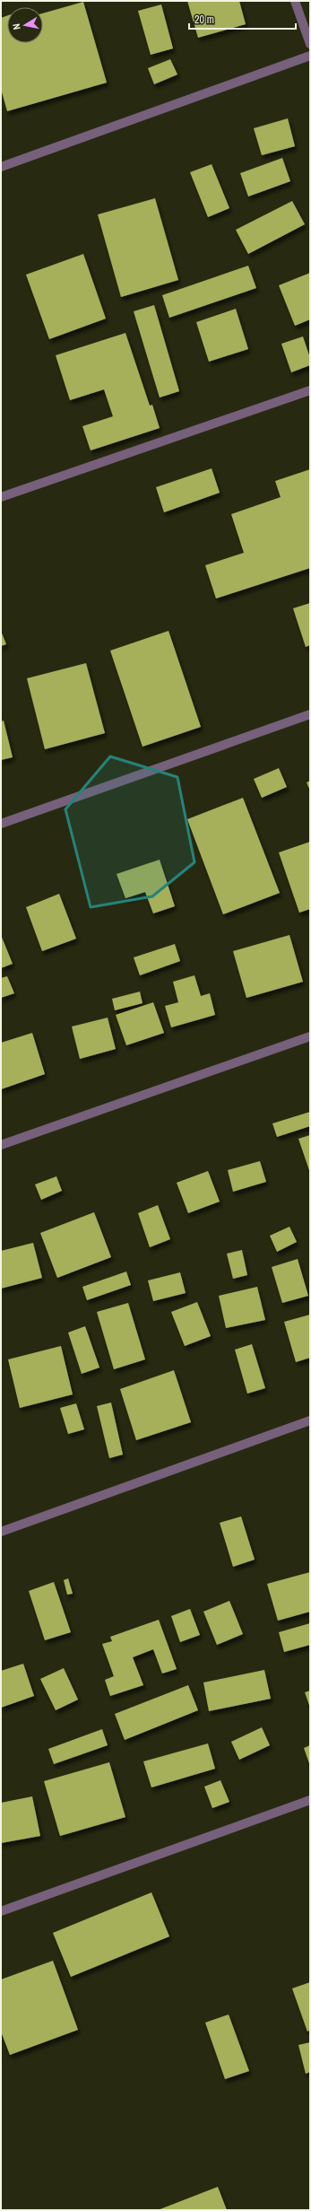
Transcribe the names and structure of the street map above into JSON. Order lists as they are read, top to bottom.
{
  "scale_bar": "20 m",
  "north": "left"
}
